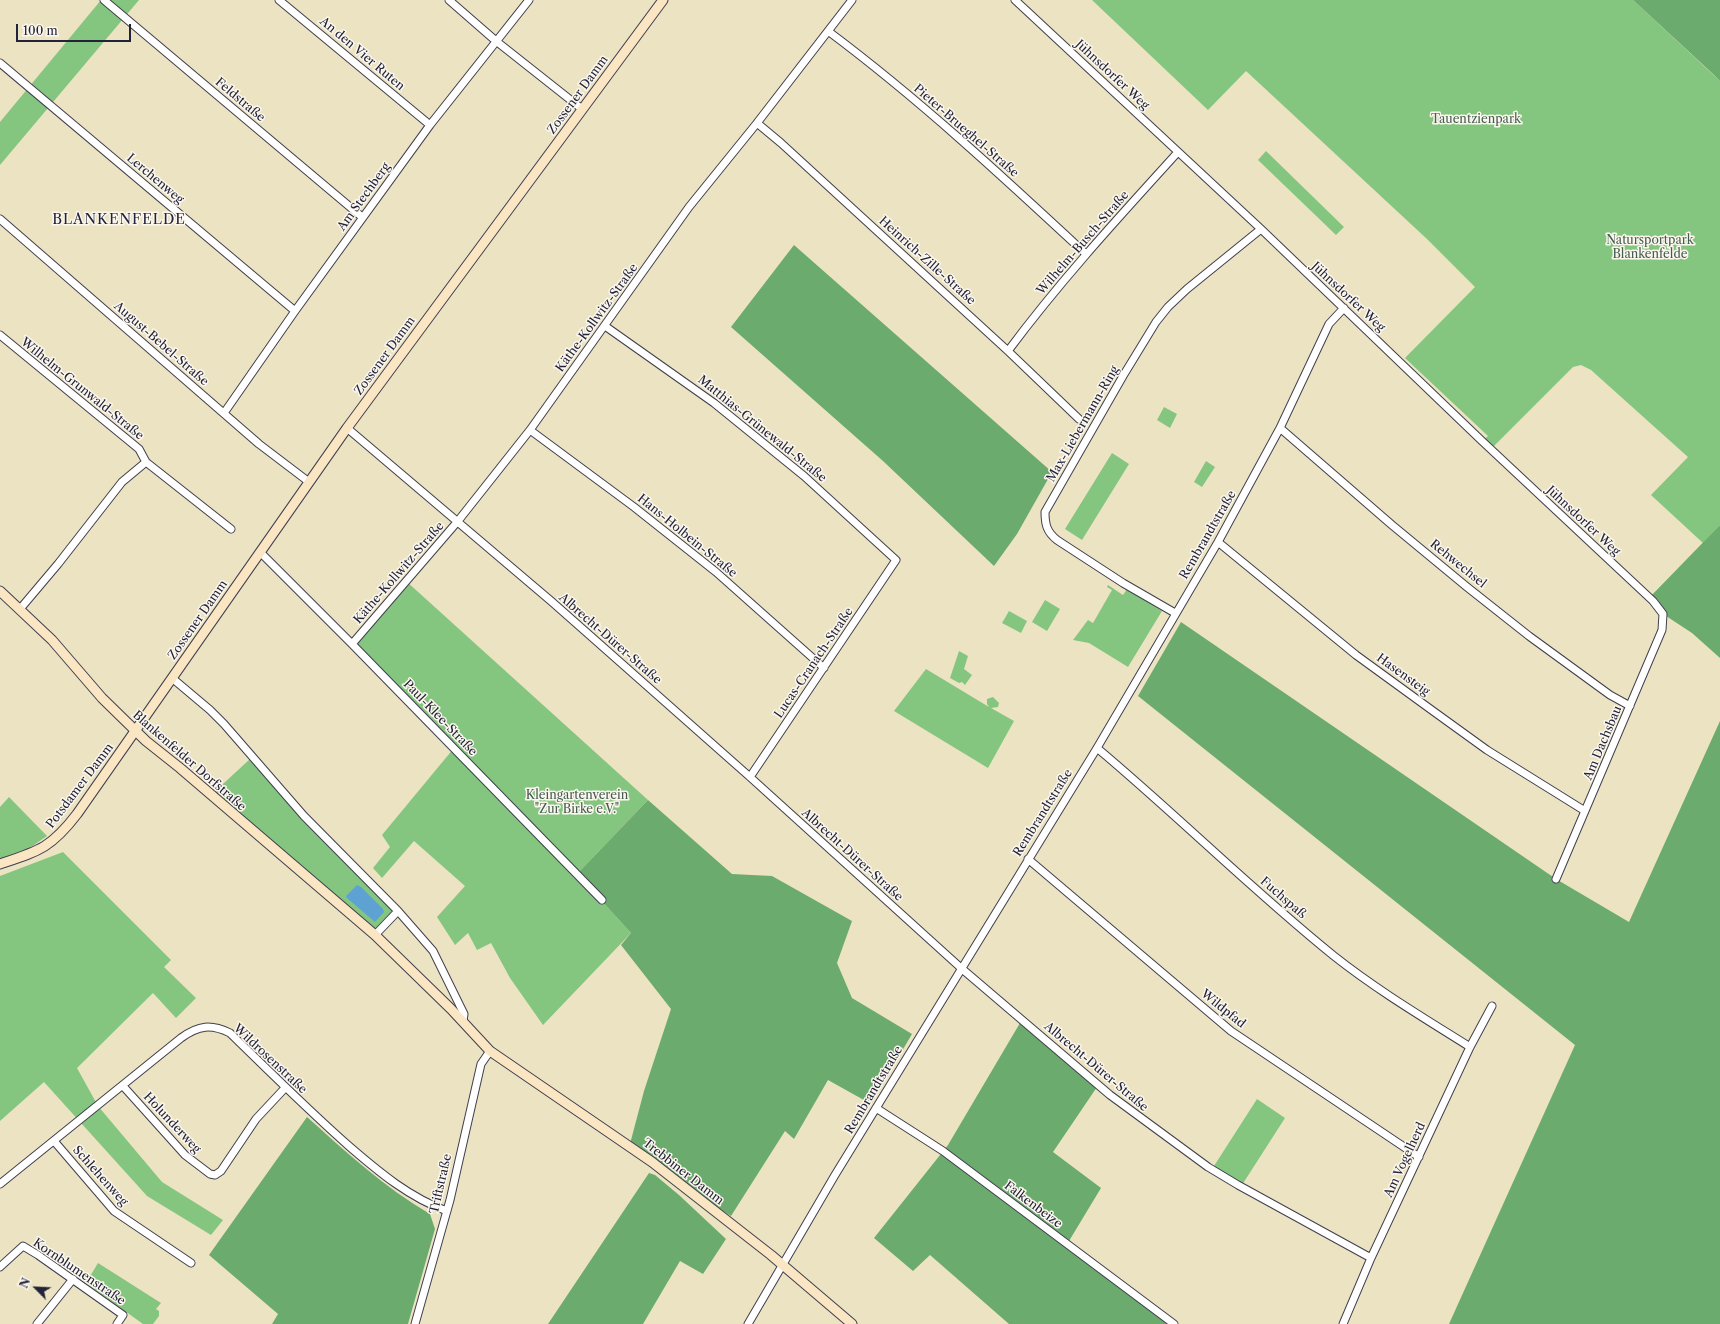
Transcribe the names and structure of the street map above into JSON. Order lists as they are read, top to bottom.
{
  "streets": {
    "main road": [
      "Zossener Damm",
      "Blankenfelder Dorfstraße",
      "Potsdamer Damm",
      "Trebbiner Damm"
    ],
    "street": [
      "An den Vier Ruten",
      "Jühnsdorfer Weg",
      "Feldstraße",
      "Pieter-Brueghel-Straße",
      "Lerchenweg",
      "Am Stechberg",
      "Wilhelm-Busch-Straße",
      "Heinrich-Zille-Straße",
      "Käthe-Kollwitz-Straße",
      "August-Bebel-Straße",
      "Wilhelm-Grunwald-Straße",
      "Max-Liebermann-Ring",
      "Matthias-Grünewald-Straße",
      "Rembrandtstraße",
      "Hans-Holbein-Straße",
      "Rehwechsel",
      "Albrecht-Dürer-Straße",
      "Lucas-Cranach-Straße",
      "Hasensteig",
      "Paul-Klee-Straße",
      "Am Dachsbau",
      "Fuchspaß",
      "Wildpfad",
      "Wildrosenstraße",
      "Holunderweg",
      "Am Vogelherd",
      "Schlehenweg",
      "Triftstraße",
      "Falkenbeize",
      "Kornblumenstraße"
    ]
  },
  "crossings": [
    ["An den Vier Ruten", "Am Stechberg"],
    ["Jühnsdorfer Weg", "Wilhelm-Busch-Straße"],
    ["Jühnsdorfer Weg", "Max-Liebermann-Ring"],
    ["Jühnsdorfer Weg", "Rembrandtstraße"],
    ["Jühnsdorfer Weg", "Am Dachsbau"],
    ["Zossener Damm", "August-Bebel-Straße"],
    ["Zossener Damm", "Albrecht-Dürer-Straße"],
    ["Zossener Damm", "Paul-Klee-Straße"],
    ["Zossener Damm", "Blankenfelder Dorfstraße"],
    ["Zossener Damm", "Potsdamer Damm"],
    ["Feldstraße", "Am Stechberg"],
    ["Pieter-Brueghel-Straße", "Wilhelm-Busch-Straße"],
    ["Pieter-Brueghel-Straße", "Käthe-Kollwitz-Straße"],
    ["Lerchenweg", "Am Stechberg"],
    ["Am Stechberg", "August-Bebel-Straße"],
    ["Wilhelm-Busch-Straße", "Heinrich-Zille-Straße"],
    ["Heinrich-Zille-Straße", "Käthe-Kollwitz-Straße"],
    ["Käthe-Kollwitz-Straße", "Matthias-Grünewald-Straße"],
    ["Käthe-Kollwitz-Straße", "Hans-Holbein-Straße"],
    ["Käthe-Kollwitz-Straße", "Albrecht-Dürer-Straße"],
    ["Käthe-Kollwitz-Straße", "Paul-Klee-Straße"],
    ["Max-Liebermann-Ring", "Rembrandtstraße"],
    ["Matthias-Grünewald-Straße", "Lucas-Cranach-Straße"],
    ["Rembrandtstraße", "Rehwechsel"],
    ["Rembrandtstraße", "Albrecht-Dürer-Straße"],
    ["Rembrandtstraße", "Hasensteig"],
    ["Rembrandtstraße", "Fuchspaß"],
    ["Rembrandtstraße", "Wildpfad"],
    ["Rembrandtstraße", "Trebbiner Damm"],
    ["Rembrandtstraße", "Falkenbeize"],
    ["Hans-Holbein-Straße", "Lucas-Cranach-Straße"],
    ["Rehwechsel", "Am Dachsbau"],
    ["Albrecht-Dürer-Straße", "Lucas-Cranach-Straße"],
    ["Albrecht-Dürer-Straße", "Am Vogelherd"],
    ["Hasensteig", "Am Dachsbau"],
    ["Blankenfelder Dorfstraße", "Potsdamer Damm"],
    ["Blankenfelder Dorfstraße", "Trebbiner Damm"],
    ["Blankenfelder Dorfstraße", "Triftstraße"],
    ["Fuchspaß", "Am Vogelherd"],
    ["Wildpfad", "Am Vogelherd"],
    ["Wildrosenstraße", "Holunderweg"],
    ["Wildrosenstraße", "Schlehenweg"],
    ["Wildrosenstraße", "Triftstraße"],
    ["Trebbiner Damm", "Triftstraße"]
  ],
  "districts": ["BLANKENFELDE"],
  "parks": ["Tauentzienpark", "Natursportpark Blankenfelde", "Kleingartenverein \"Zur Birke e.V.\""],
  "scale_bar": "100 m",
  "north": "top left"
}
